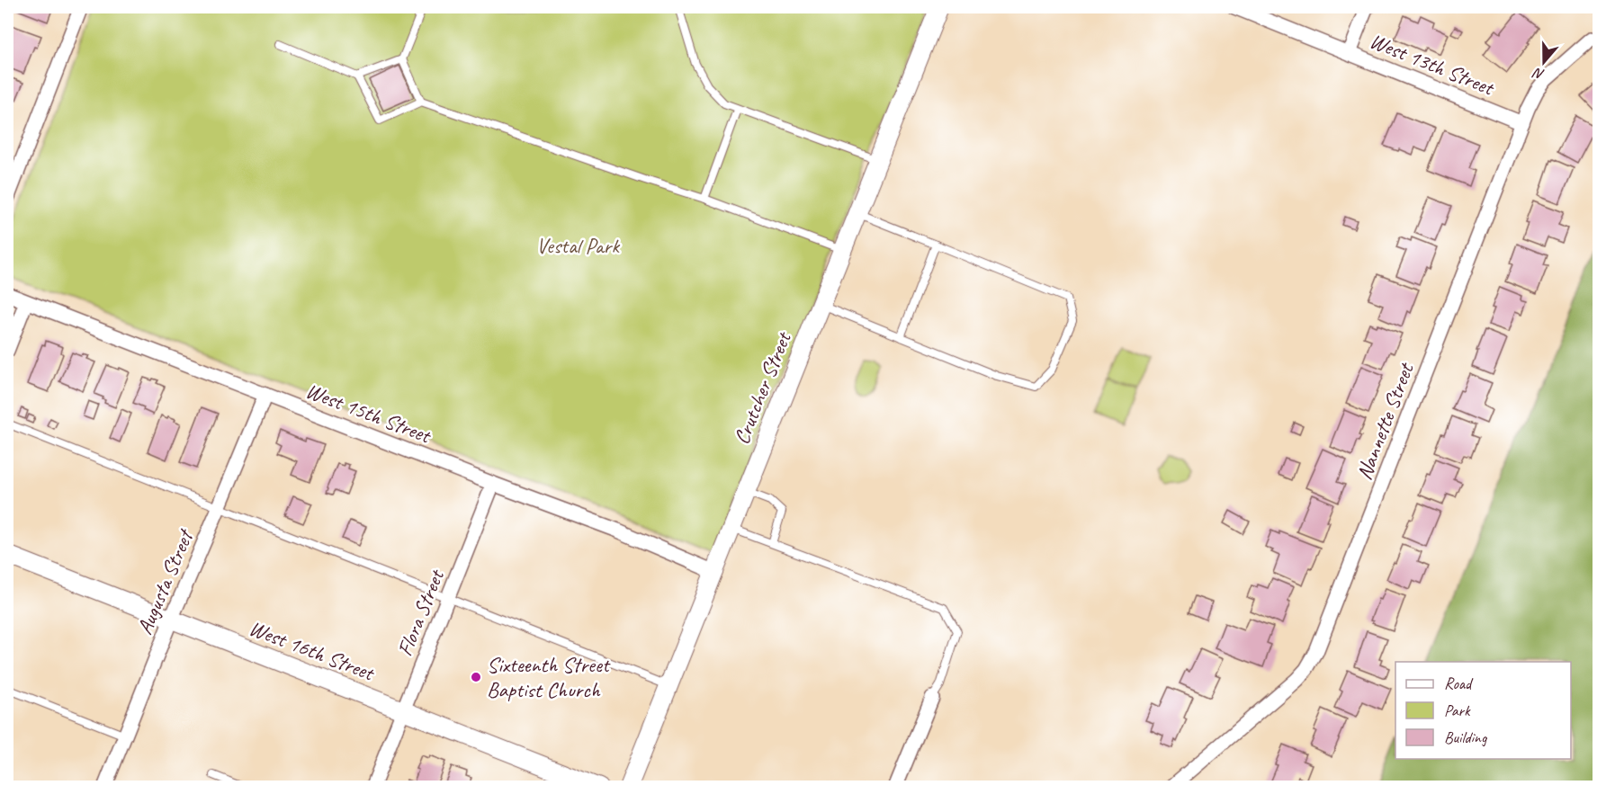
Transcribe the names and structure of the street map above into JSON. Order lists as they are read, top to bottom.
{
  "streets": {
    "street": [
      "West 13th Street",
      "Crutcher Street",
      "West 15th Street",
      "Nannette Street",
      "Augusta Street",
      "Flora Street",
      "West 16th Street"
    ]
  },
  "crossings": [
    ["West 13th Street", "Nannette Street"],
    ["Crutcher Street", "West 15th Street"],
    ["West 15th Street", "Augusta Street"],
    ["West 15th Street", "Flora Street"],
    ["Augusta Street", "West 16th Street"],
    ["Flora Street", "West 16th Street"]
  ],
  "parks": ["Vestal Park"],
  "places": ["Sixteenth Street Baptist Church"],
  "legend": ["Road", "Park", "Building"],
  "north": "bottom"
}
